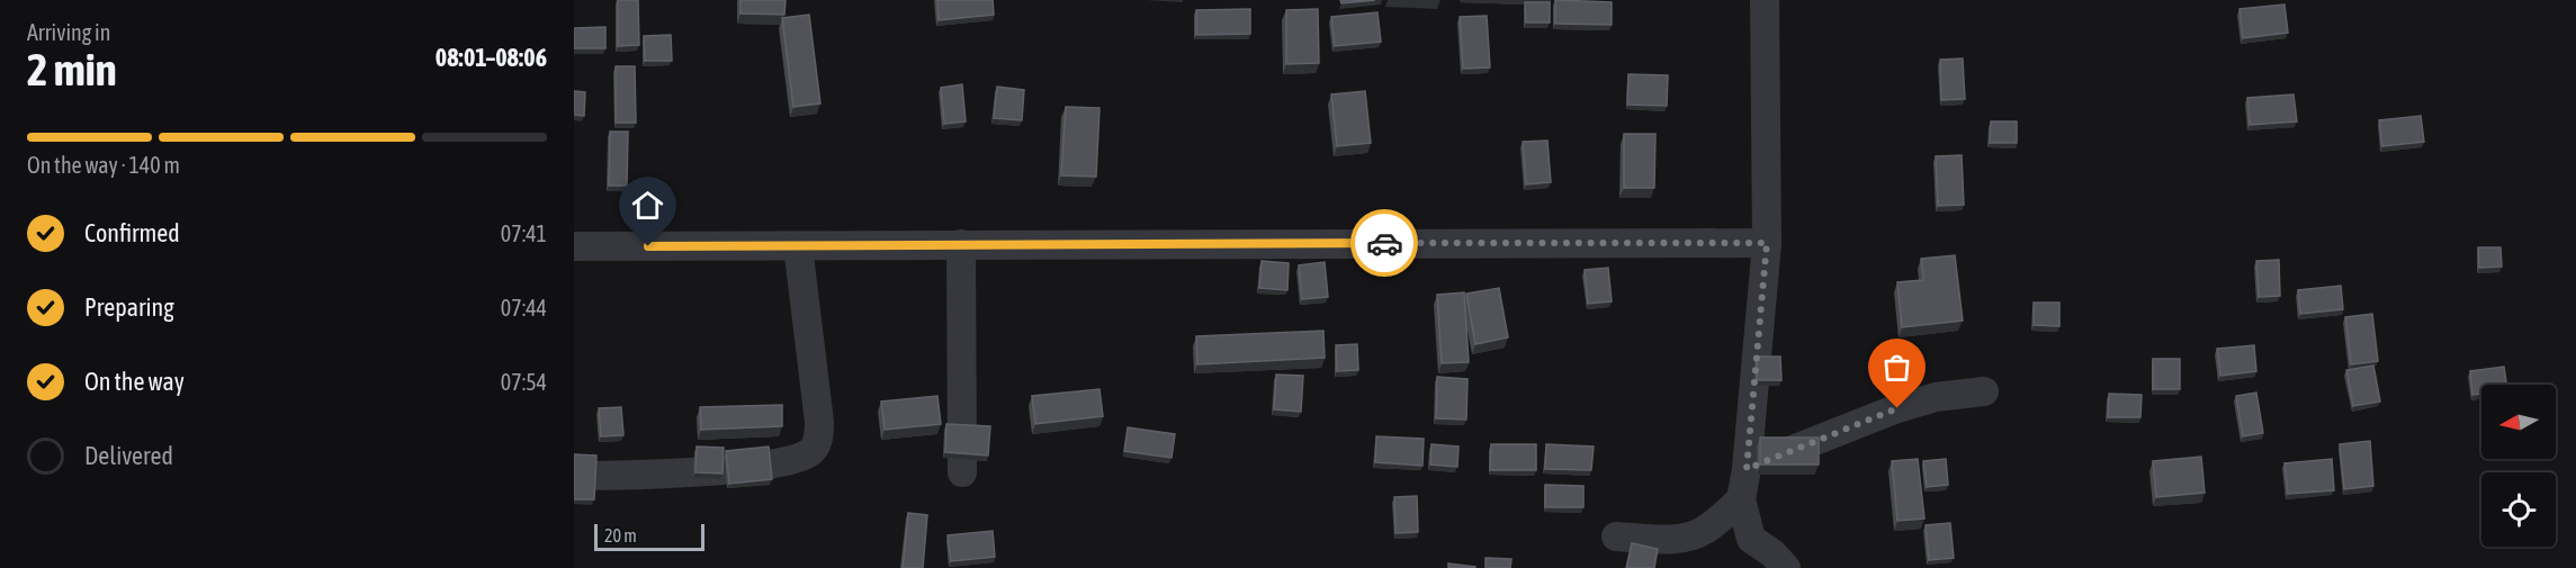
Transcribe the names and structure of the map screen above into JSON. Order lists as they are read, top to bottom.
{
  "scale_bar": "20 m",
  "north": "left",
  "page": {
    "heading": ["2 min", "Arriving in", "08:01–08:06"],
    "bar": "On the way · 140 m",
    "list": [
      ["Confirmed", "07:41"],
      ["Preparing", "07:44"],
      ["On the way", "07:54"],
      "Delivered"
    ],
    "scale": "20 m"
  }
}
